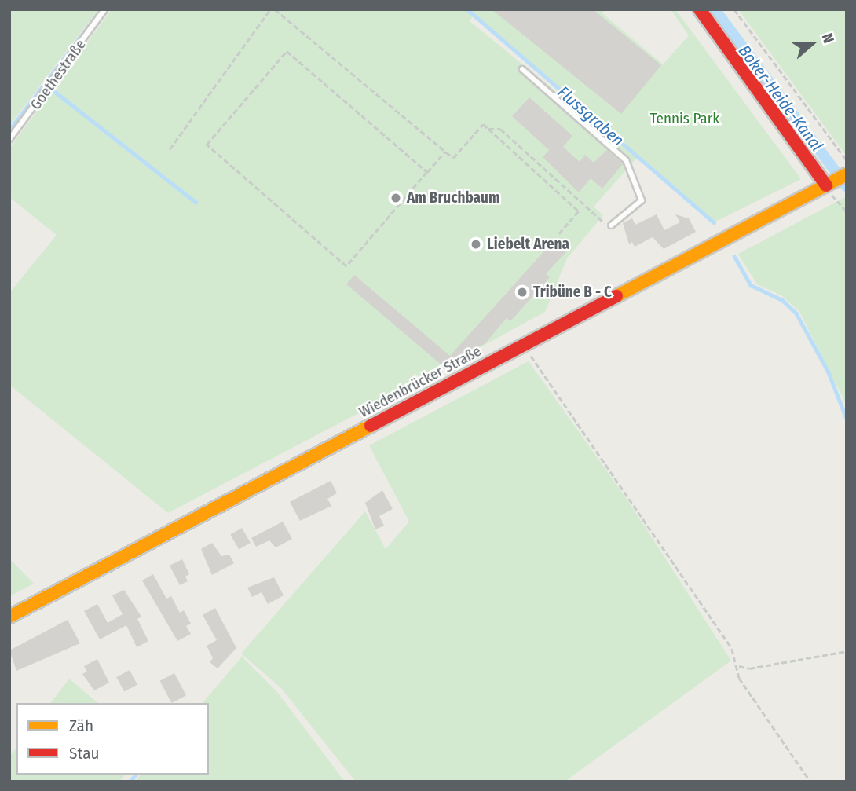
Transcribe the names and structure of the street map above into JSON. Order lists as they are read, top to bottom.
{
  "streets": {
    "street": ["Wiedenbrücker Straße"],
    "lane": ["Goethestraße"]
  },
  "water": ["Boker-Heide-Kanal", "Flussgraben"],
  "parks": ["Tennis Park"],
  "places": ["Am Bruchbaum", "Liebelt Arena", "Tribüne B - C"],
  "legend": ["Zäh", "Stau"],
  "north": "right"
}
